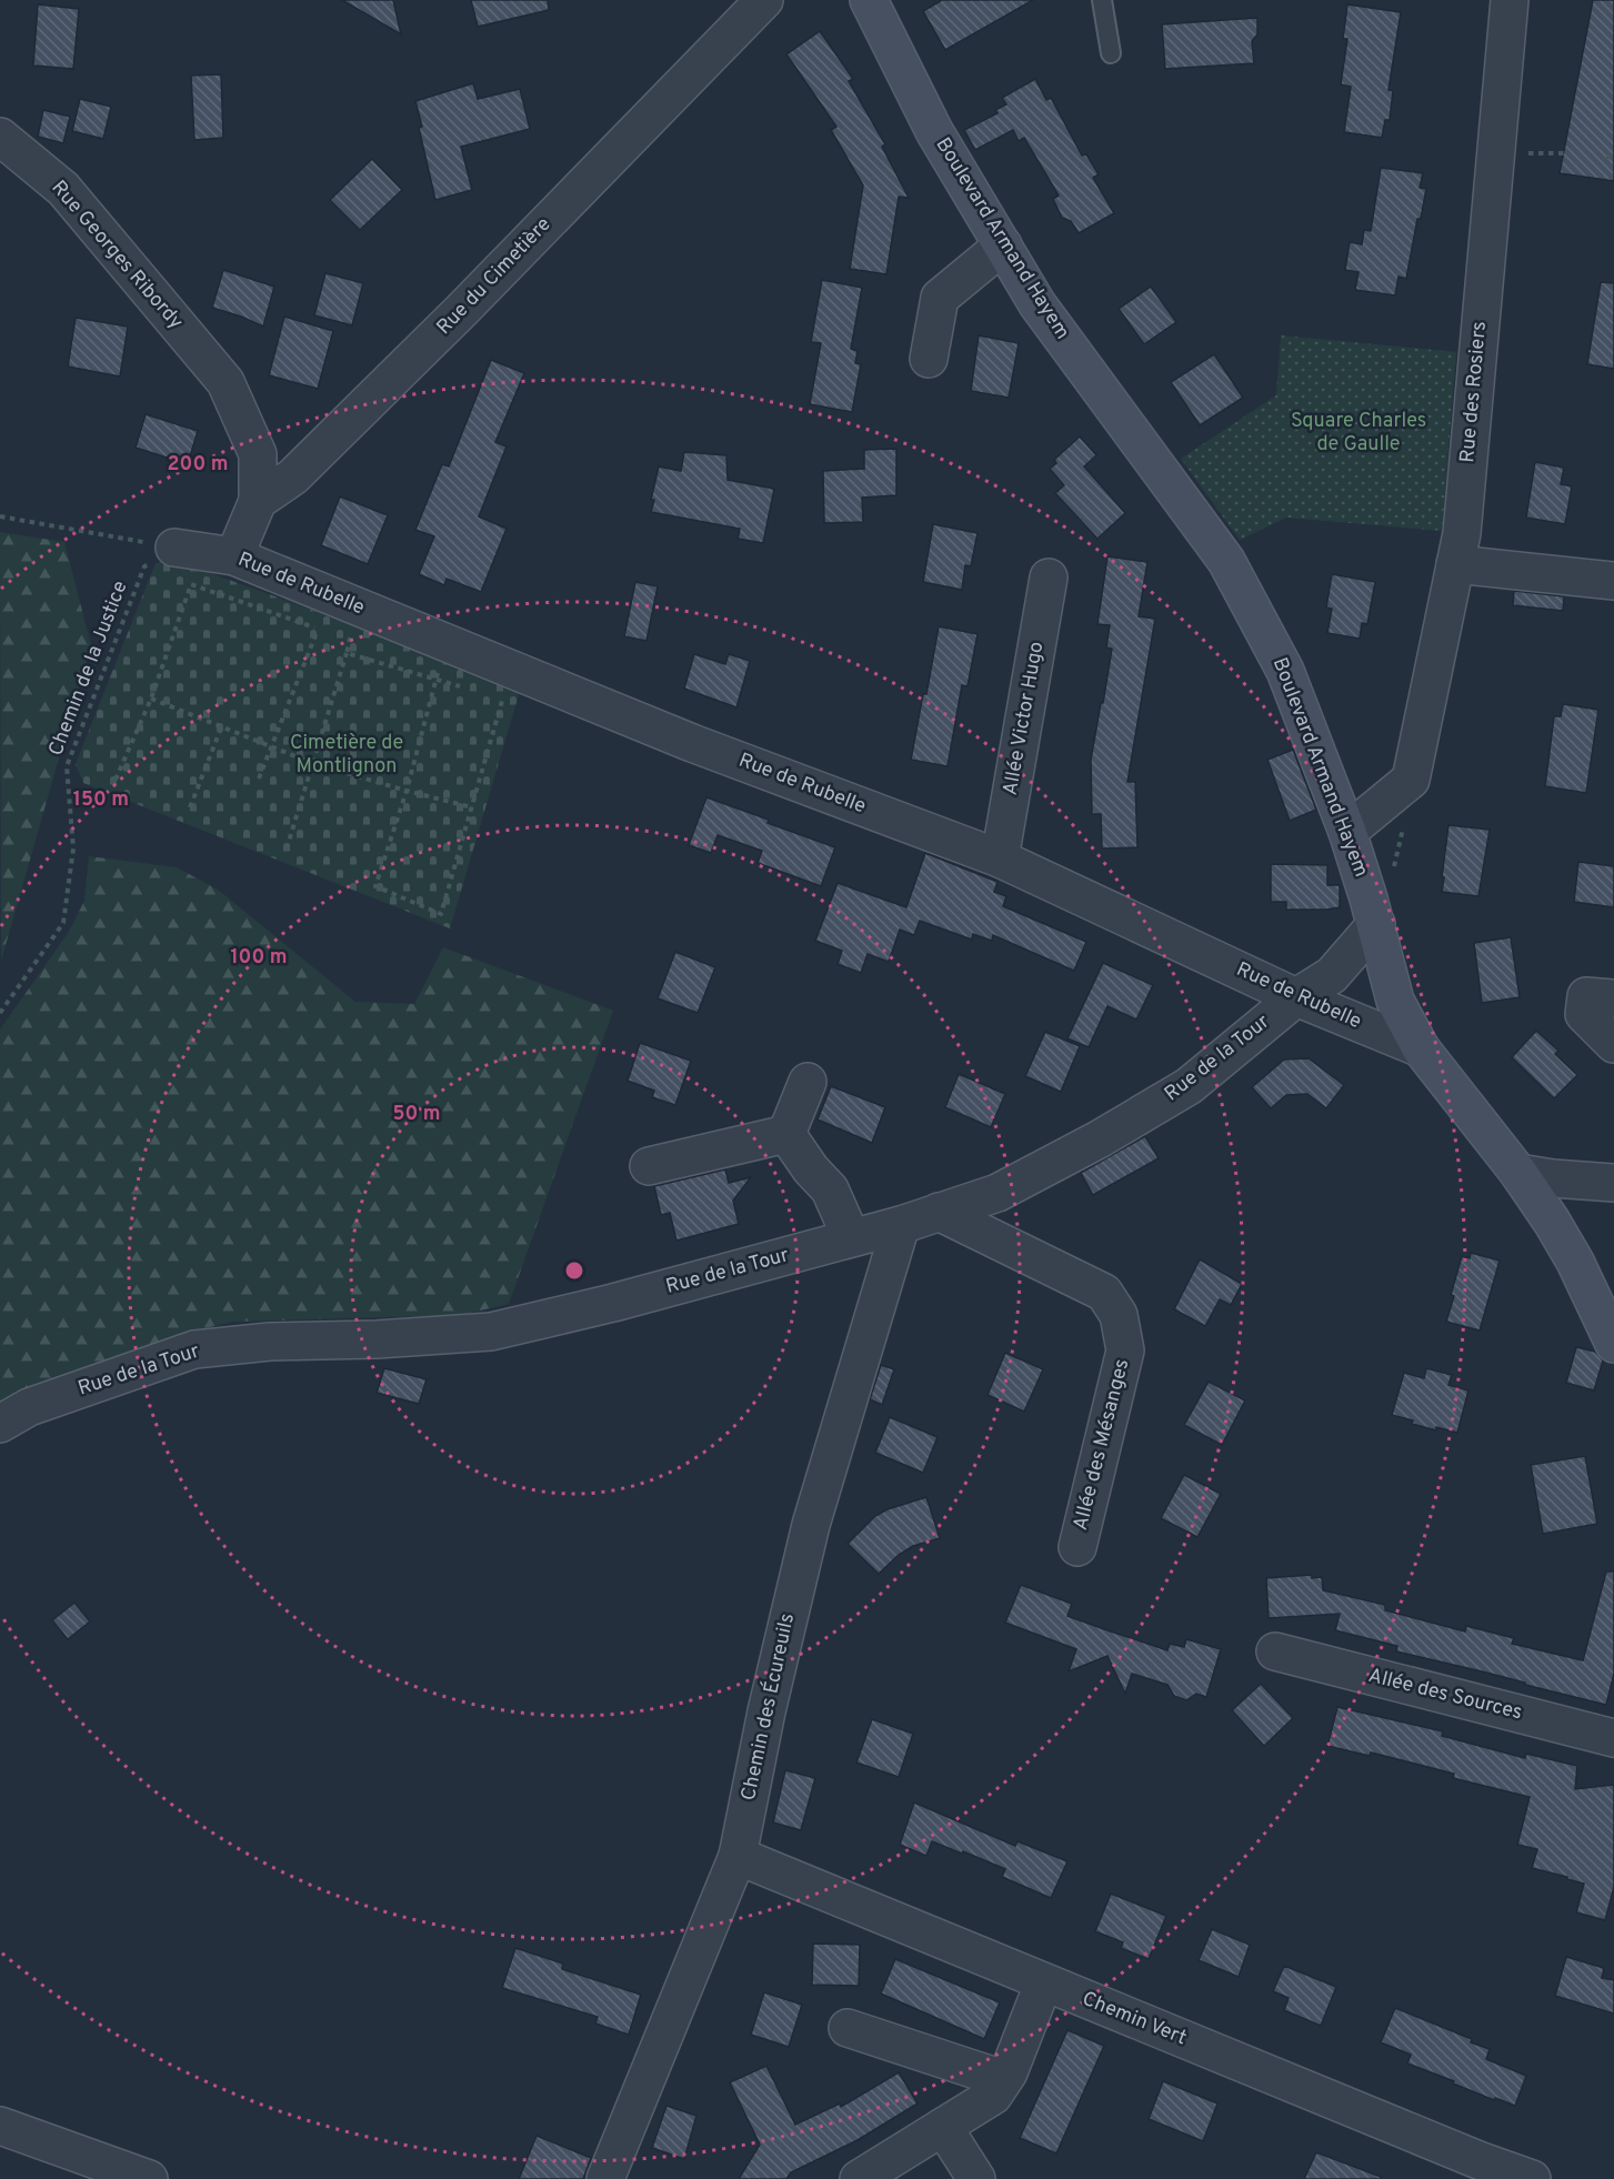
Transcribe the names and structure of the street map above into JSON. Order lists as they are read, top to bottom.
{
  "streets": {
    "main road": ["Boulevard Armand Hayem"],
    "street": [
      "Rue Georges Ribordy",
      "Rue du Cimetière",
      "Rue des Rosiers",
      "Rue de Rubelle",
      "Allée Victor Hugo",
      "Rue de la Tour",
      "Allée des Mésanges",
      "Allée des Sources",
      "Chemin des Écureuils",
      "Chemin Vert"
    ],
    "path": ["Chemin de la Justice"]
  },
  "crossings": [
    ["Boulevard Armand Hayem", "Rue de Rubelle"],
    ["Boulevard Armand Hayem", "Rue de la Tour"],
    ["Rue Georges Ribordy", "Rue du Cimetière"],
    ["Rue de Rubelle", "Chemin de la Justice"],
    ["Rue de Rubelle", "Allée Victor Hugo"],
    ["Rue de Rubelle", "Rue de la Tour"],
    ["Rue de la Tour", "Allée des Mésanges"],
    ["Rue de la Tour", "Chemin des Écureuils"],
    ["Chemin des Écureuils", "Chemin Vert"]
  ],
  "parks": ["Square Charles de Gaulle", "Cimetière de Montlignon"],
  "rings": [
    "200 m",
    "150 m",
    "100 m",
    "50 m"
  ]
}
